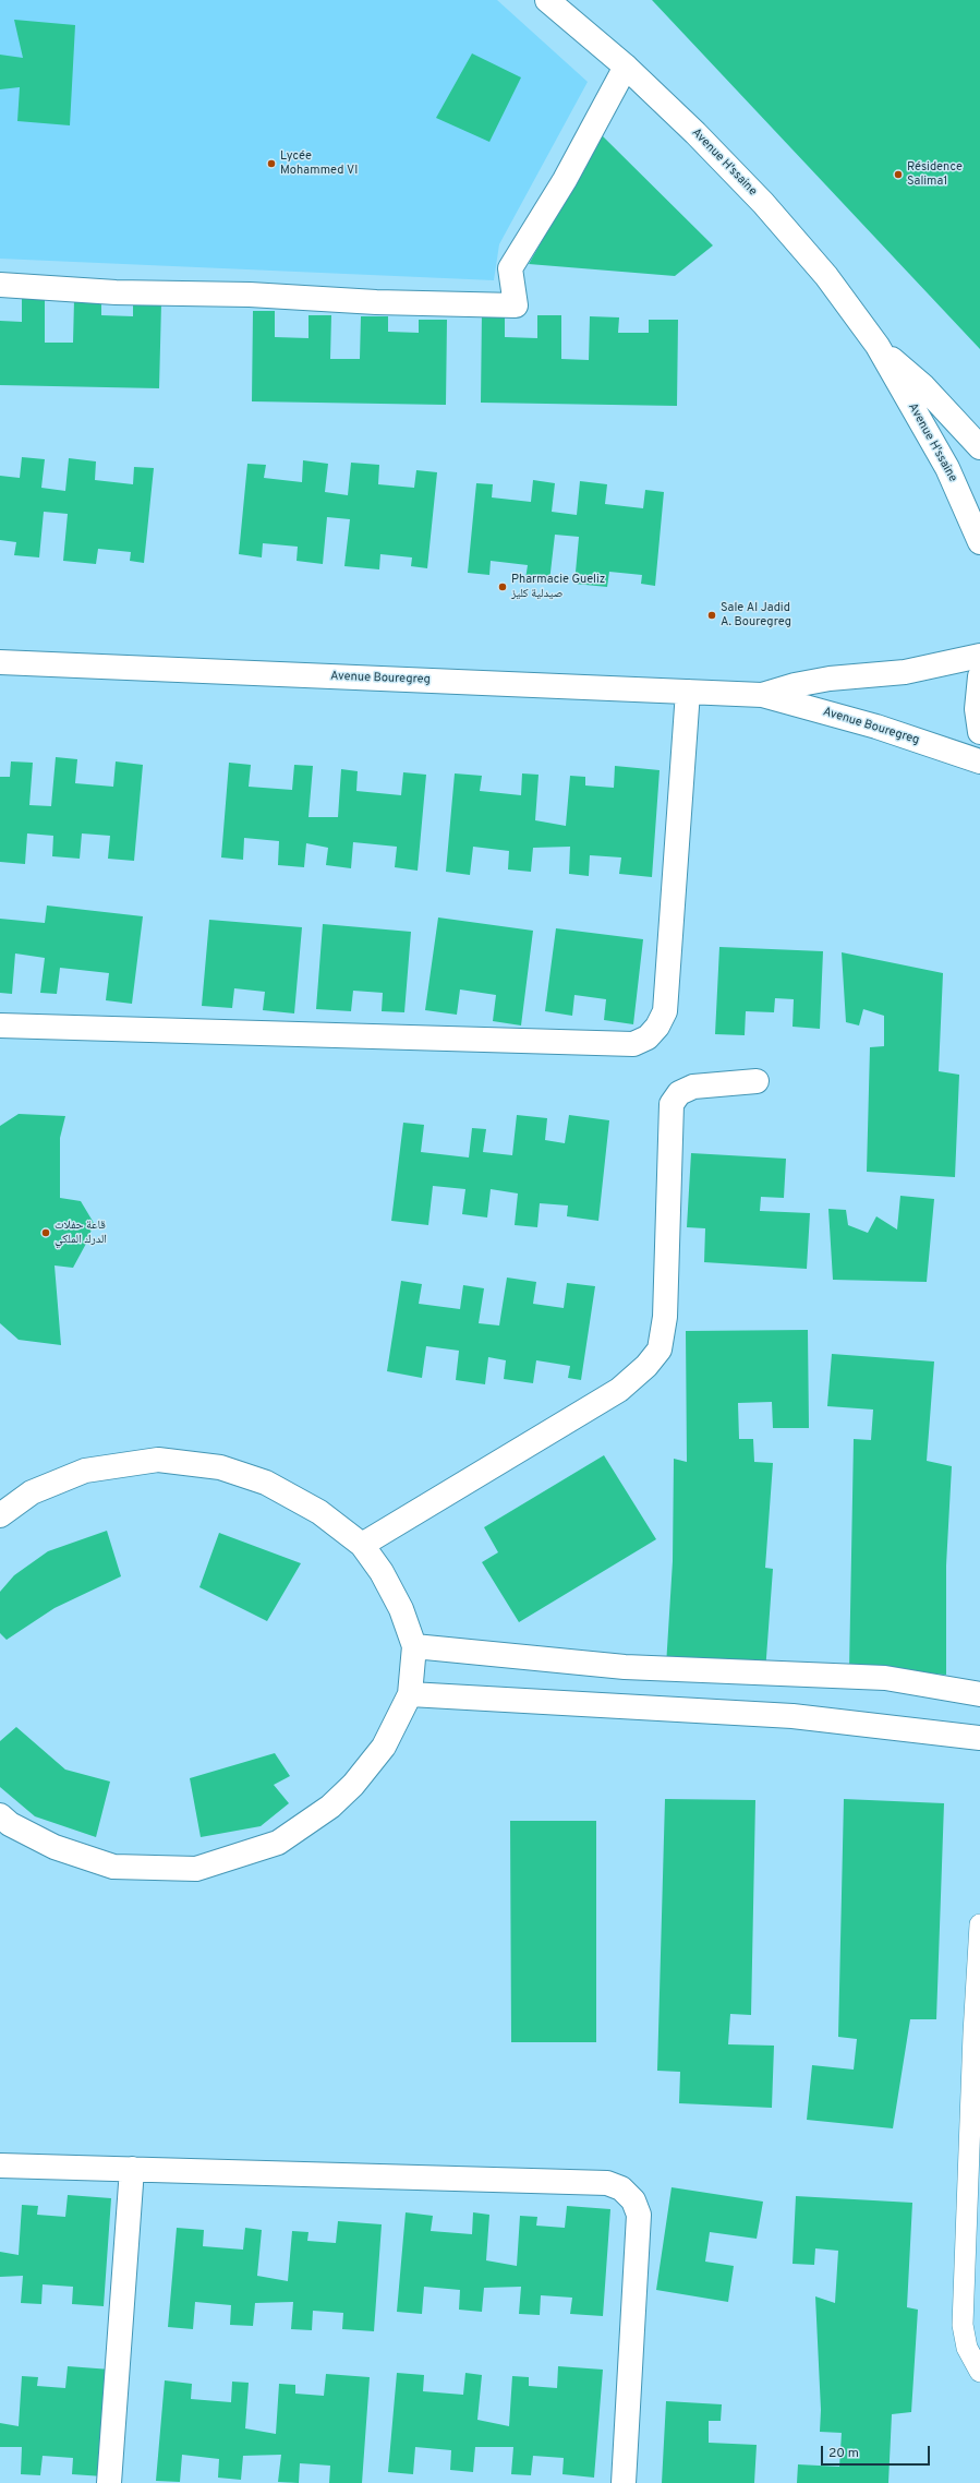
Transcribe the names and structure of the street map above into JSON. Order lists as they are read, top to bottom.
{
  "streets": {
    "street": ["Avenue H'ssaine", "Avenue Bouregreg"]
  },
  "places": [
    "Lycée Mohammed VI",
    "Résidence Salima1",
    "Pharmacie Gueliz صيدلية كليز",
    "Sale Al Jadid A. Bouregreg",
    "قاعة حفلات الدرك الملكي"
  ],
  "scale_bar": "20 m"
}
